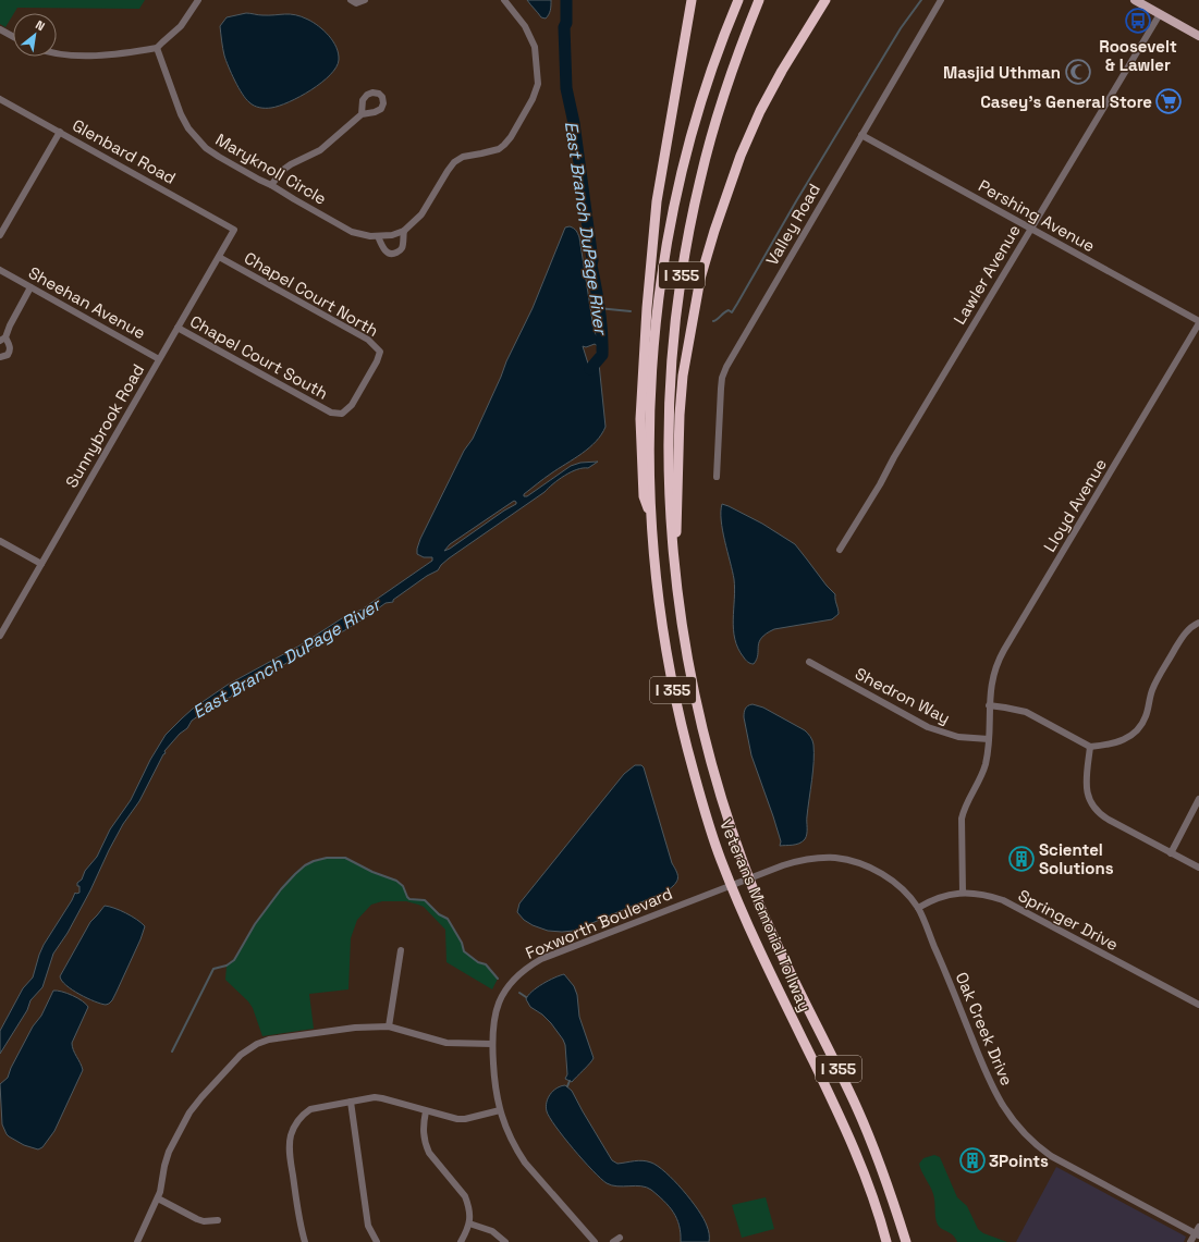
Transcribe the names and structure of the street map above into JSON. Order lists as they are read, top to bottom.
{
  "streets": {
    "highway": ["I 355", "Veterans Memorial Tollway"],
    "street": [
      "Glenbard Road",
      "Maryknoll Circle",
      "Pershing Avenue",
      "Valley Road",
      "Lawler Avenue",
      "Chapel Court North",
      "Sheehan Avenue",
      "Chapel Court South",
      "Sunnybrook Road",
      "Lloyd Avenue",
      "Shedron Way",
      "Springer Drive",
      "Foxworth Boulevard",
      "Oak Creek Drive"
    ]
  },
  "crossings": [
    ["Glenbard Road", "Sunnybrook Road"],
    ["Pershing Avenue", "Valley Road"],
    ["Pershing Avenue", "Lawler Avenue"],
    ["Pershing Avenue", "Lloyd Avenue"],
    ["Chapel Court North", "Chapel Court South"],
    ["Chapel Court North", "Sunnybrook Road"],
    ["Sheehan Avenue", "Sunnybrook Road"],
    ["Chapel Court South", "Sunnybrook Road"],
    ["Lloyd Avenue", "Shedron Way"],
    ["Lloyd Avenue", "Springer Drive"],
    ["Springer Drive", "Oak Creek Drive"],
    ["Foxworth Boulevard", "Oak Creek Drive"]
  ],
  "water": ["East Branch DuPage River"],
  "places": {
    "bus stop": ["Roosevelt & Lawler"],
    "mosque": ["Masjid Uthman"],
    "supermarket": ["Casey's General Store"],
    "building": ["Scientel Solutions", "3Points"]
  },
  "north": "top right"
}
